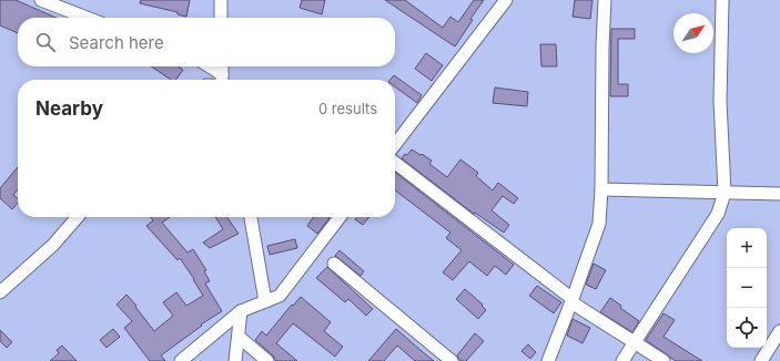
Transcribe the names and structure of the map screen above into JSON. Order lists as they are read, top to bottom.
{
  "north": "top right",
  "page": {
    "search": "Search here",
    "heading": ["Nearby", "0 results"],
    "map_buttons": ["+", "−"]
  }
}
